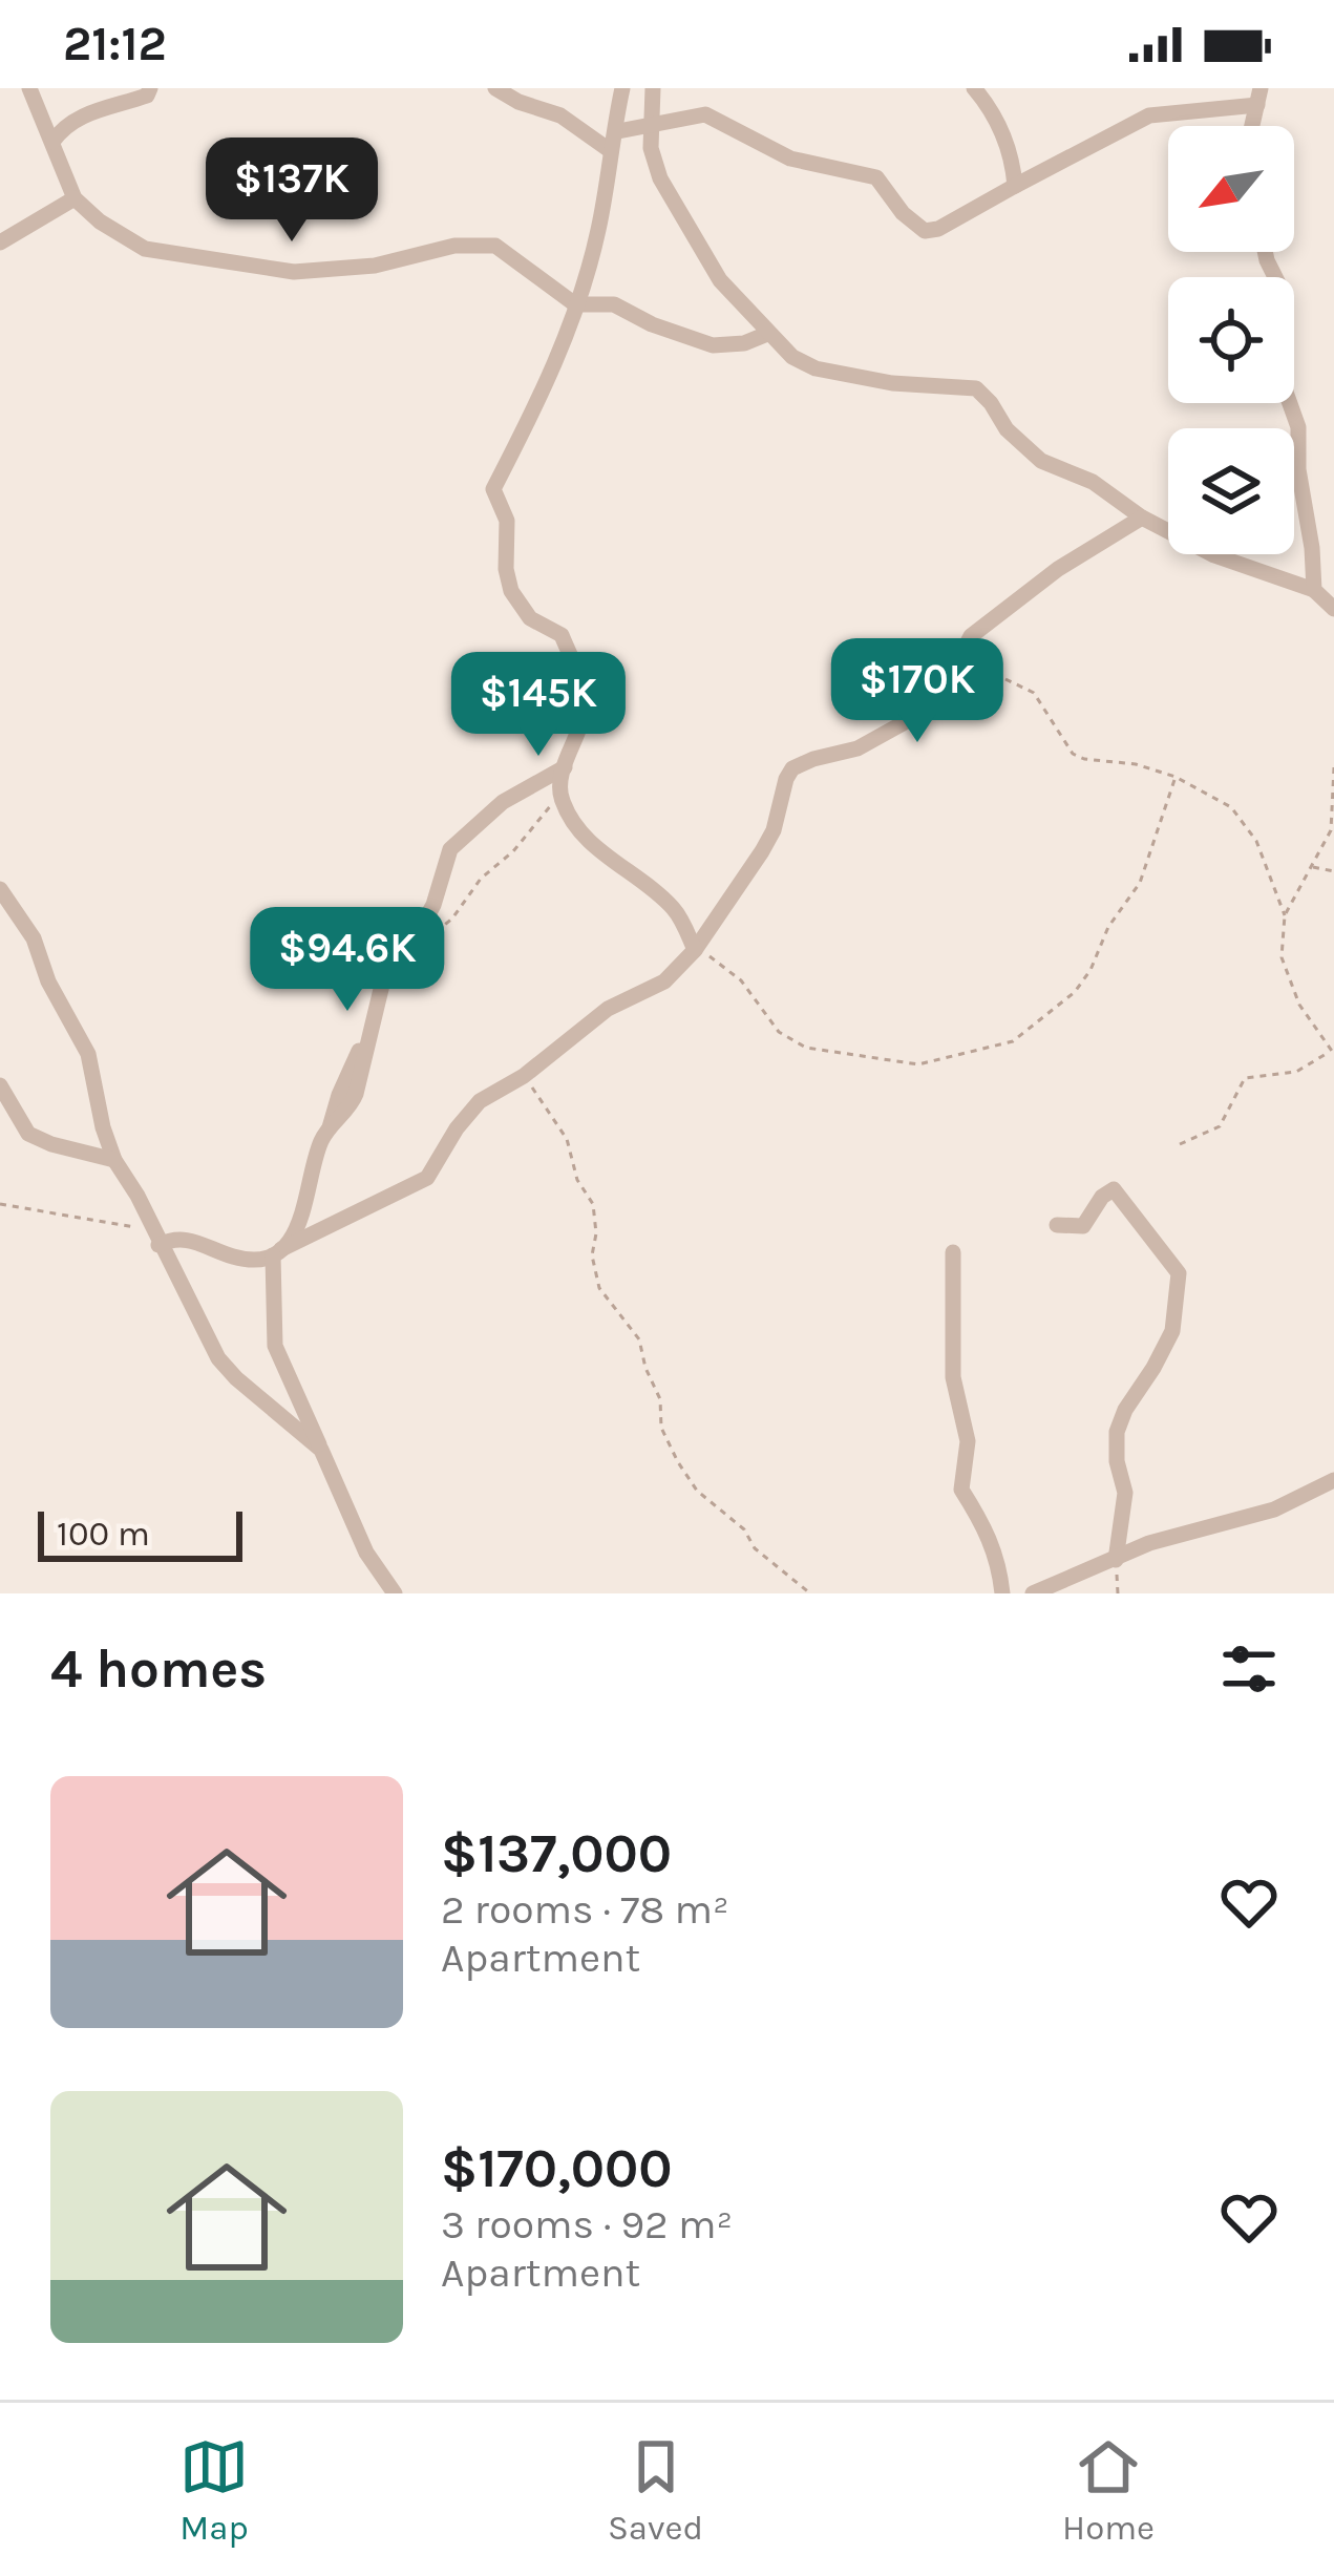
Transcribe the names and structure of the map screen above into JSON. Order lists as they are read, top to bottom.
{
  "scale_bar": "100 m",
  "north": "bottom left",
  "page": {
    "status": "21:12",
    "price": [
      "$137K",
      "$170K",
      "$145K",
      "$94.6K"
    ],
    "scale": "100 m",
    "heading": "4 homes",
    "list": [
      {
        "name": "$137,000",
        "note": "2 rooms · 78 m² · Apartment"
      },
      {
        "name": "$170,000",
        "note": "3 rooms · 92 m² · Apartment"
      }
    ],
    "tabs": ["Map", "Saved", "Home"]
  }
}
